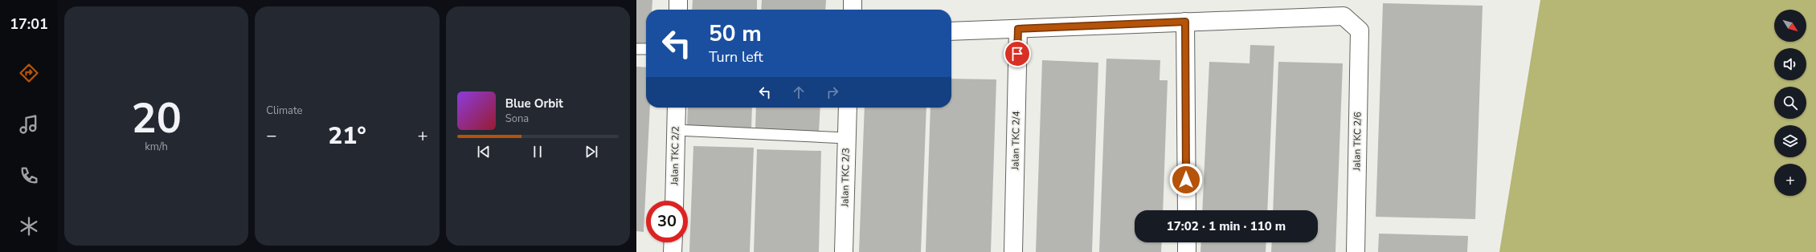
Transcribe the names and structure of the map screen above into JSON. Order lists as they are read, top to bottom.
{
  "streets": {
    "street": [
      "Jalan TKC 2/4",
      "Jalan TKC 2/6",
      "Jalan TKC 2/2",
      "Jalan TKC 2/3"
    ]
  },
  "north": "bottom right",
  "page": {
    "tabs": "17:01",
    "tile": [
      ["20", "km/h"],
      "Climate"
    ],
    "map_buttons": "+",
    "turn": ["50 m", "Turn left"],
    "song": ["Blue Orbit", "Sona"],
    "heat": ["−", "21°", "+"],
    "limit": "30",
    "trip": "17:02 · 1 min · 110 m"
  }
}
